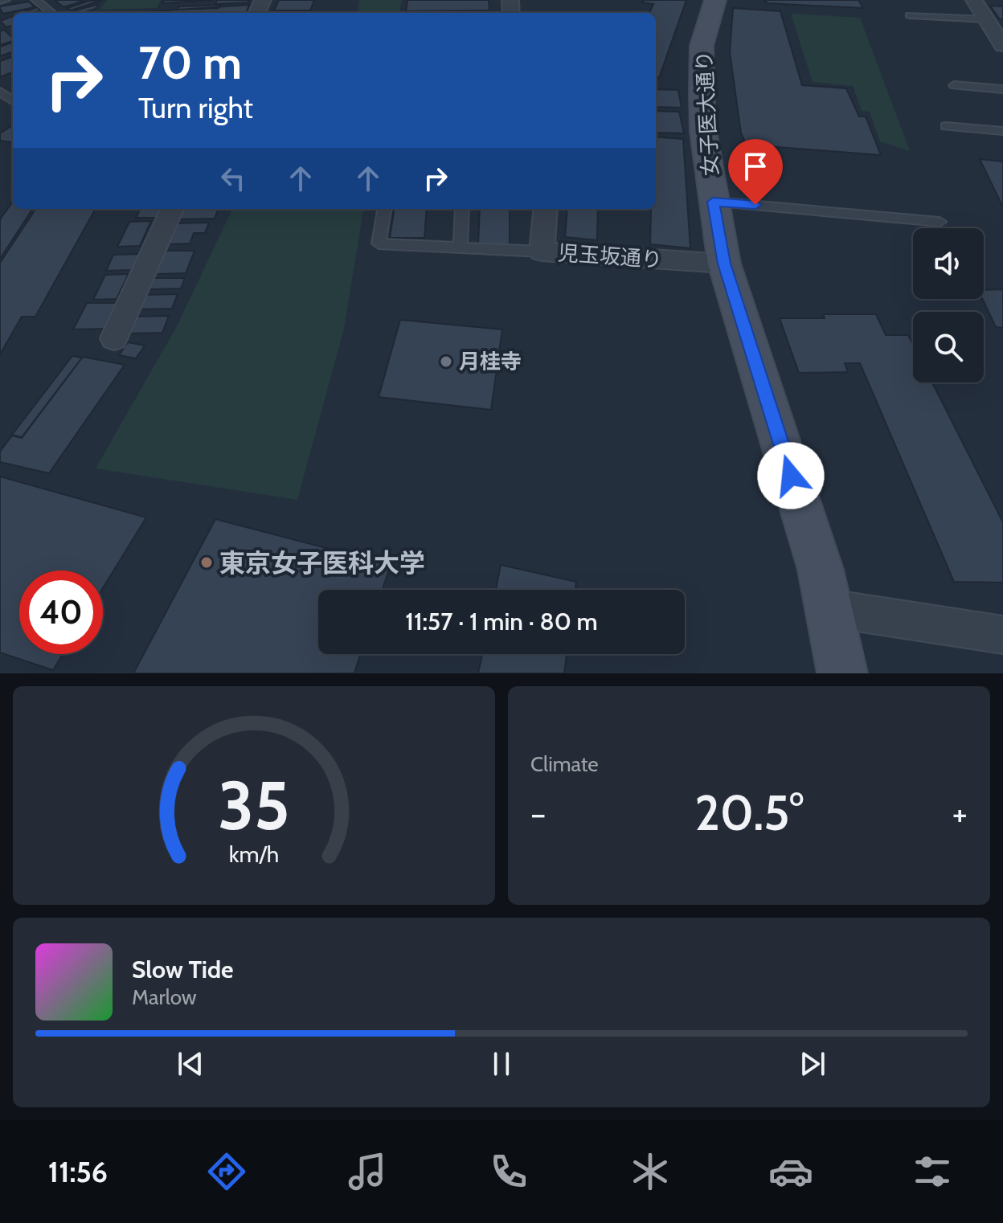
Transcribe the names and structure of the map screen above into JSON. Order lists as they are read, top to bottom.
{
  "streets": {
    "street": ["女子医大通り", "児玉坂通り"]
  },
  "crossings": [
    ["女子医大通り", "児玉坂通り"]
  ],
  "places": ["月桂寺", "東京女子医科大学"],
  "page": {
    "turn": ["70 m", "Turn right"],
    "limit": "40",
    "trip": "11:57 · 1 min · 80 m",
    "tile": "Climate",
    "heat": ["−", "20.5°", "+"],
    "song": ["Slow Tide", "Marlow"],
    "tabs": "11:56",
    "gauge": ["35", "km/h"]
  }
}
